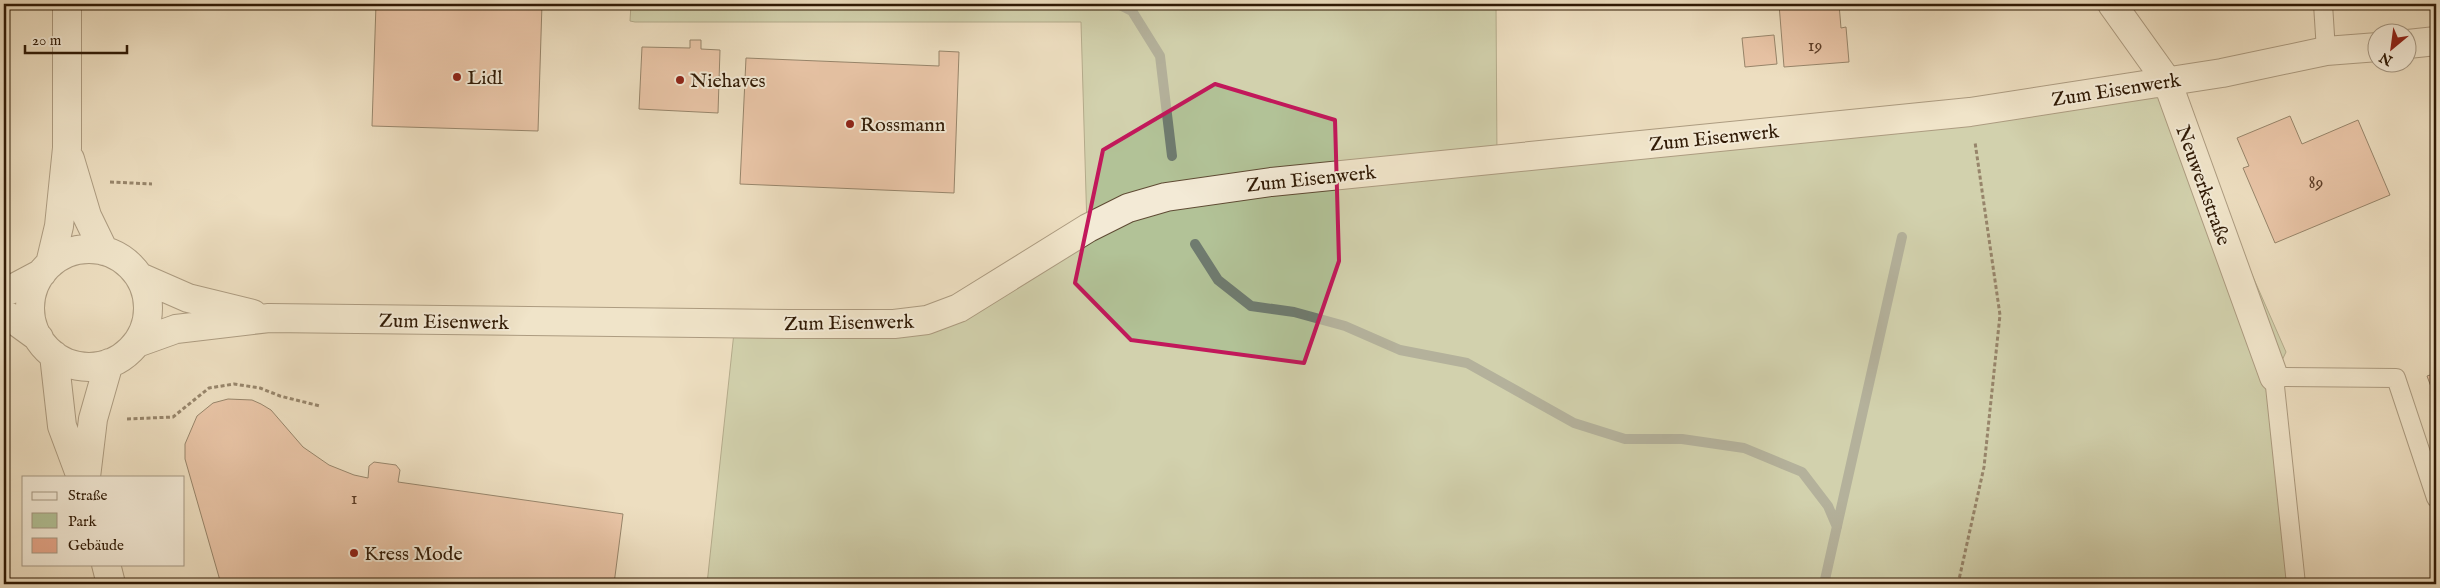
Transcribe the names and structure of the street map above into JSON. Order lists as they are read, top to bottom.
{
  "streets": {
    "street": ["Zum Eisenwerk", "Neuwerkstraße"]
  },
  "crossings": [
    ["Zum Eisenwerk", "Neuwerkstraße"]
  ],
  "places": [
    "Lidl",
    "Niehaves",
    "Rossmann",
    "Kress Mode"
  ],
  "house_numbers": ["19", "89", "1"],
  "legend": ["Straße", "Park", "Gebäude"],
  "scale_bar": "20 m",
  "north": "bottom left"
}
